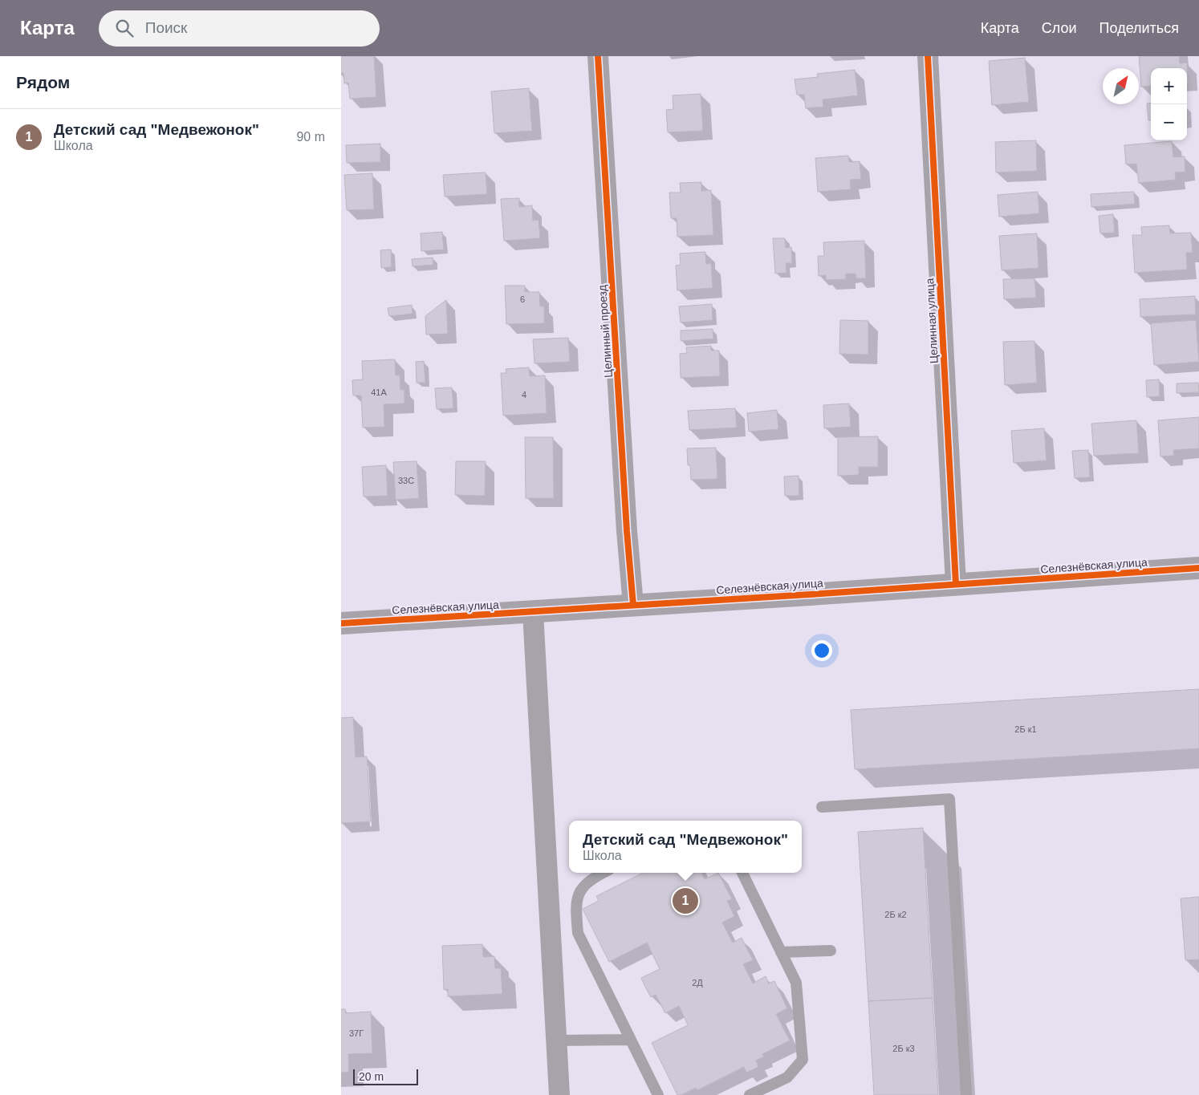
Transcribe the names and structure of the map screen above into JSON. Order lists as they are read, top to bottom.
{
  "streets": {
    "street": ["Целинная улица", "Целинный проезд", "Селезнёвская улица"]
  },
  "crossings": [
    ["Целинная улица", "Селезнёвская улица"],
    ["Целинный проезд", "Селезнёвская улица"]
  ],
  "house_numbers": [
    "6",
    "41А",
    "4",
    "33С",
    "2Б к1",
    "2Б к2",
    "2Д",
    "37Г",
    "2Б к3"
  ],
  "scale_bar": "20 m",
  "north": "top right",
  "page": {
    "header": "Карта",
    "search": "Поиск",
    "nav": ["Карта", "Слои", "Поделиться"],
    "heading": "Рядом",
    "map_buttons": ["+", "−"],
    "list": [
      {
        "mark": "1",
        "name": "Детский сад \"Медвежонок\"",
        "note": "Школа",
        "value": "90 m"
      }
    ],
    "popup": ["Детский сад \"Медвежонок\"", "Школа"],
    "pins": "1",
    "scale": "20 m"
  }
}
